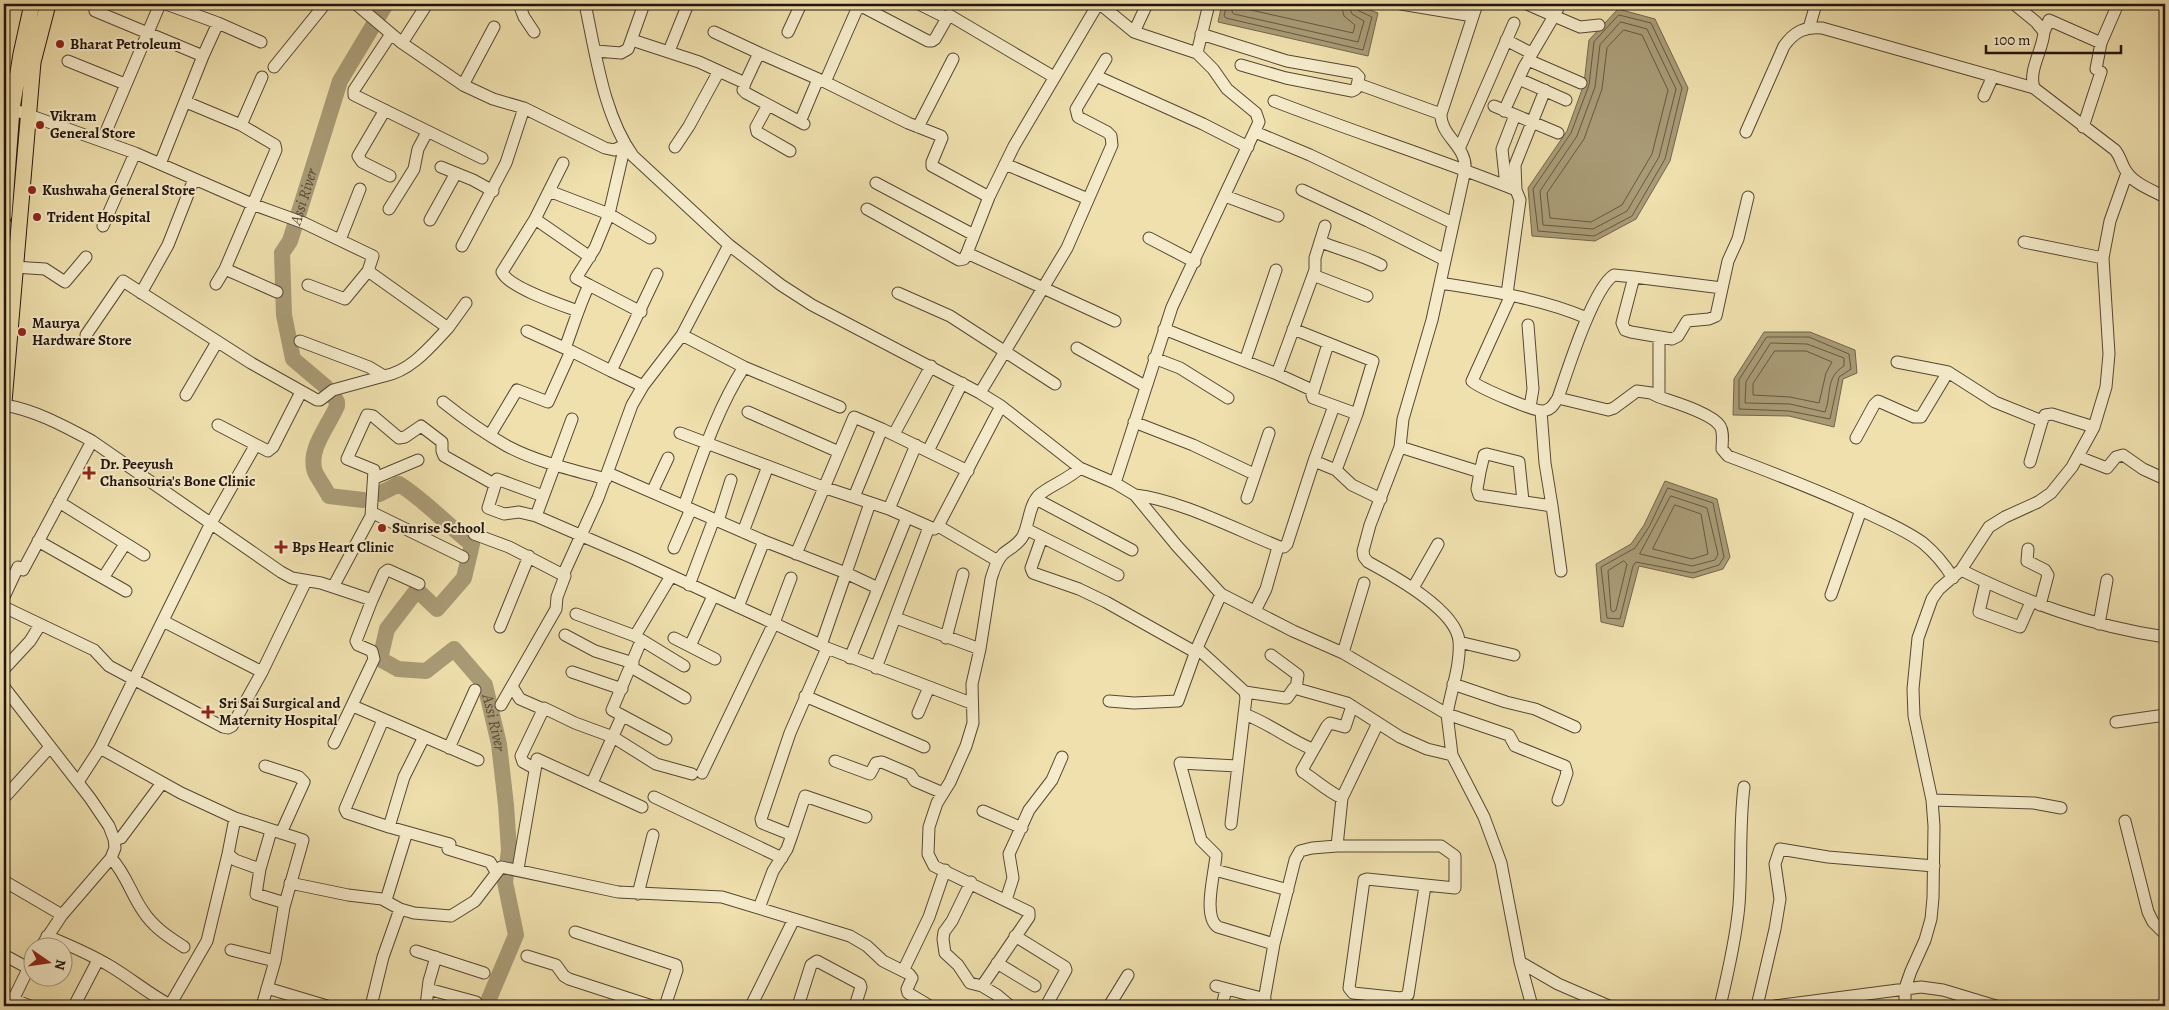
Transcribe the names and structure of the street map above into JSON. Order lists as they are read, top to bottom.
{
  "water": ["Assi River"],
  "places": {
    "other": [
      "Bharat Petroleum",
      "Vikram General Store",
      "Kushwaha General Store",
      "Trident Hospital",
      "Maurya Hardware Store",
      "Sunrise School"
    ],
    "health": ["Dr. Peeyush Chansouria's Bone Clinic", "Bps Heart Clinic", "Sri Sai Surgical and Maternity Hospital"]
  },
  "scale_bar": "100 m",
  "north": "right"
}
